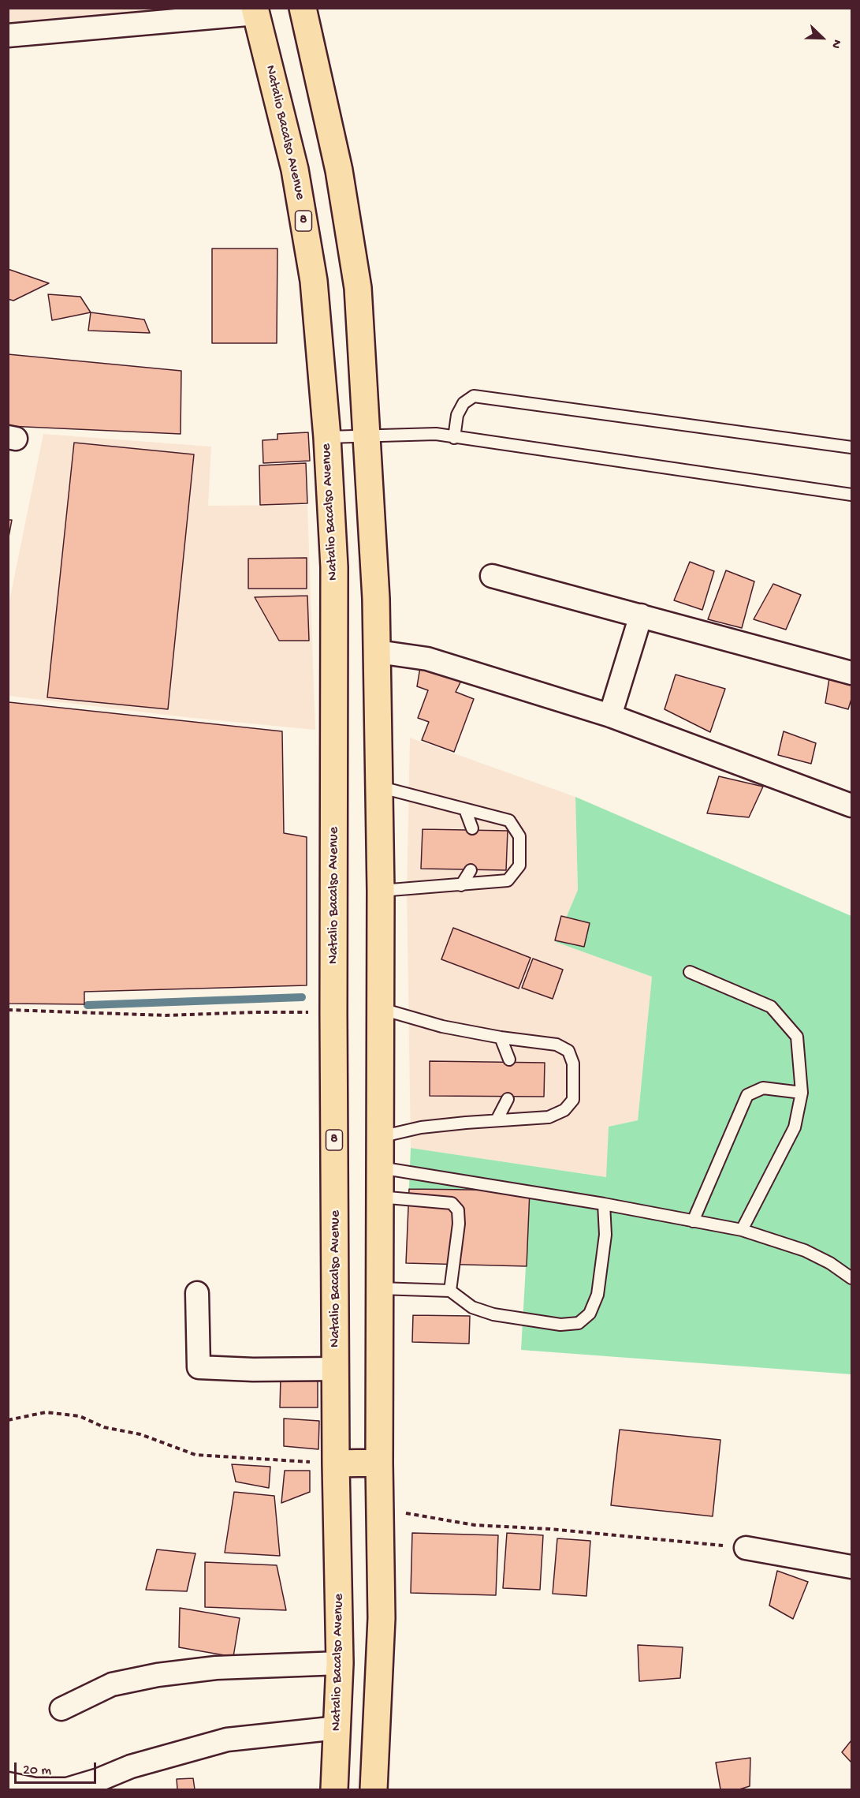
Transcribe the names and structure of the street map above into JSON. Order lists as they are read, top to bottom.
{
  "streets": {
    "main road": ["Natalio Bacalso Avenue", "8"]
  },
  "scale_bar": "20 m",
  "north": "bottom right"
}
